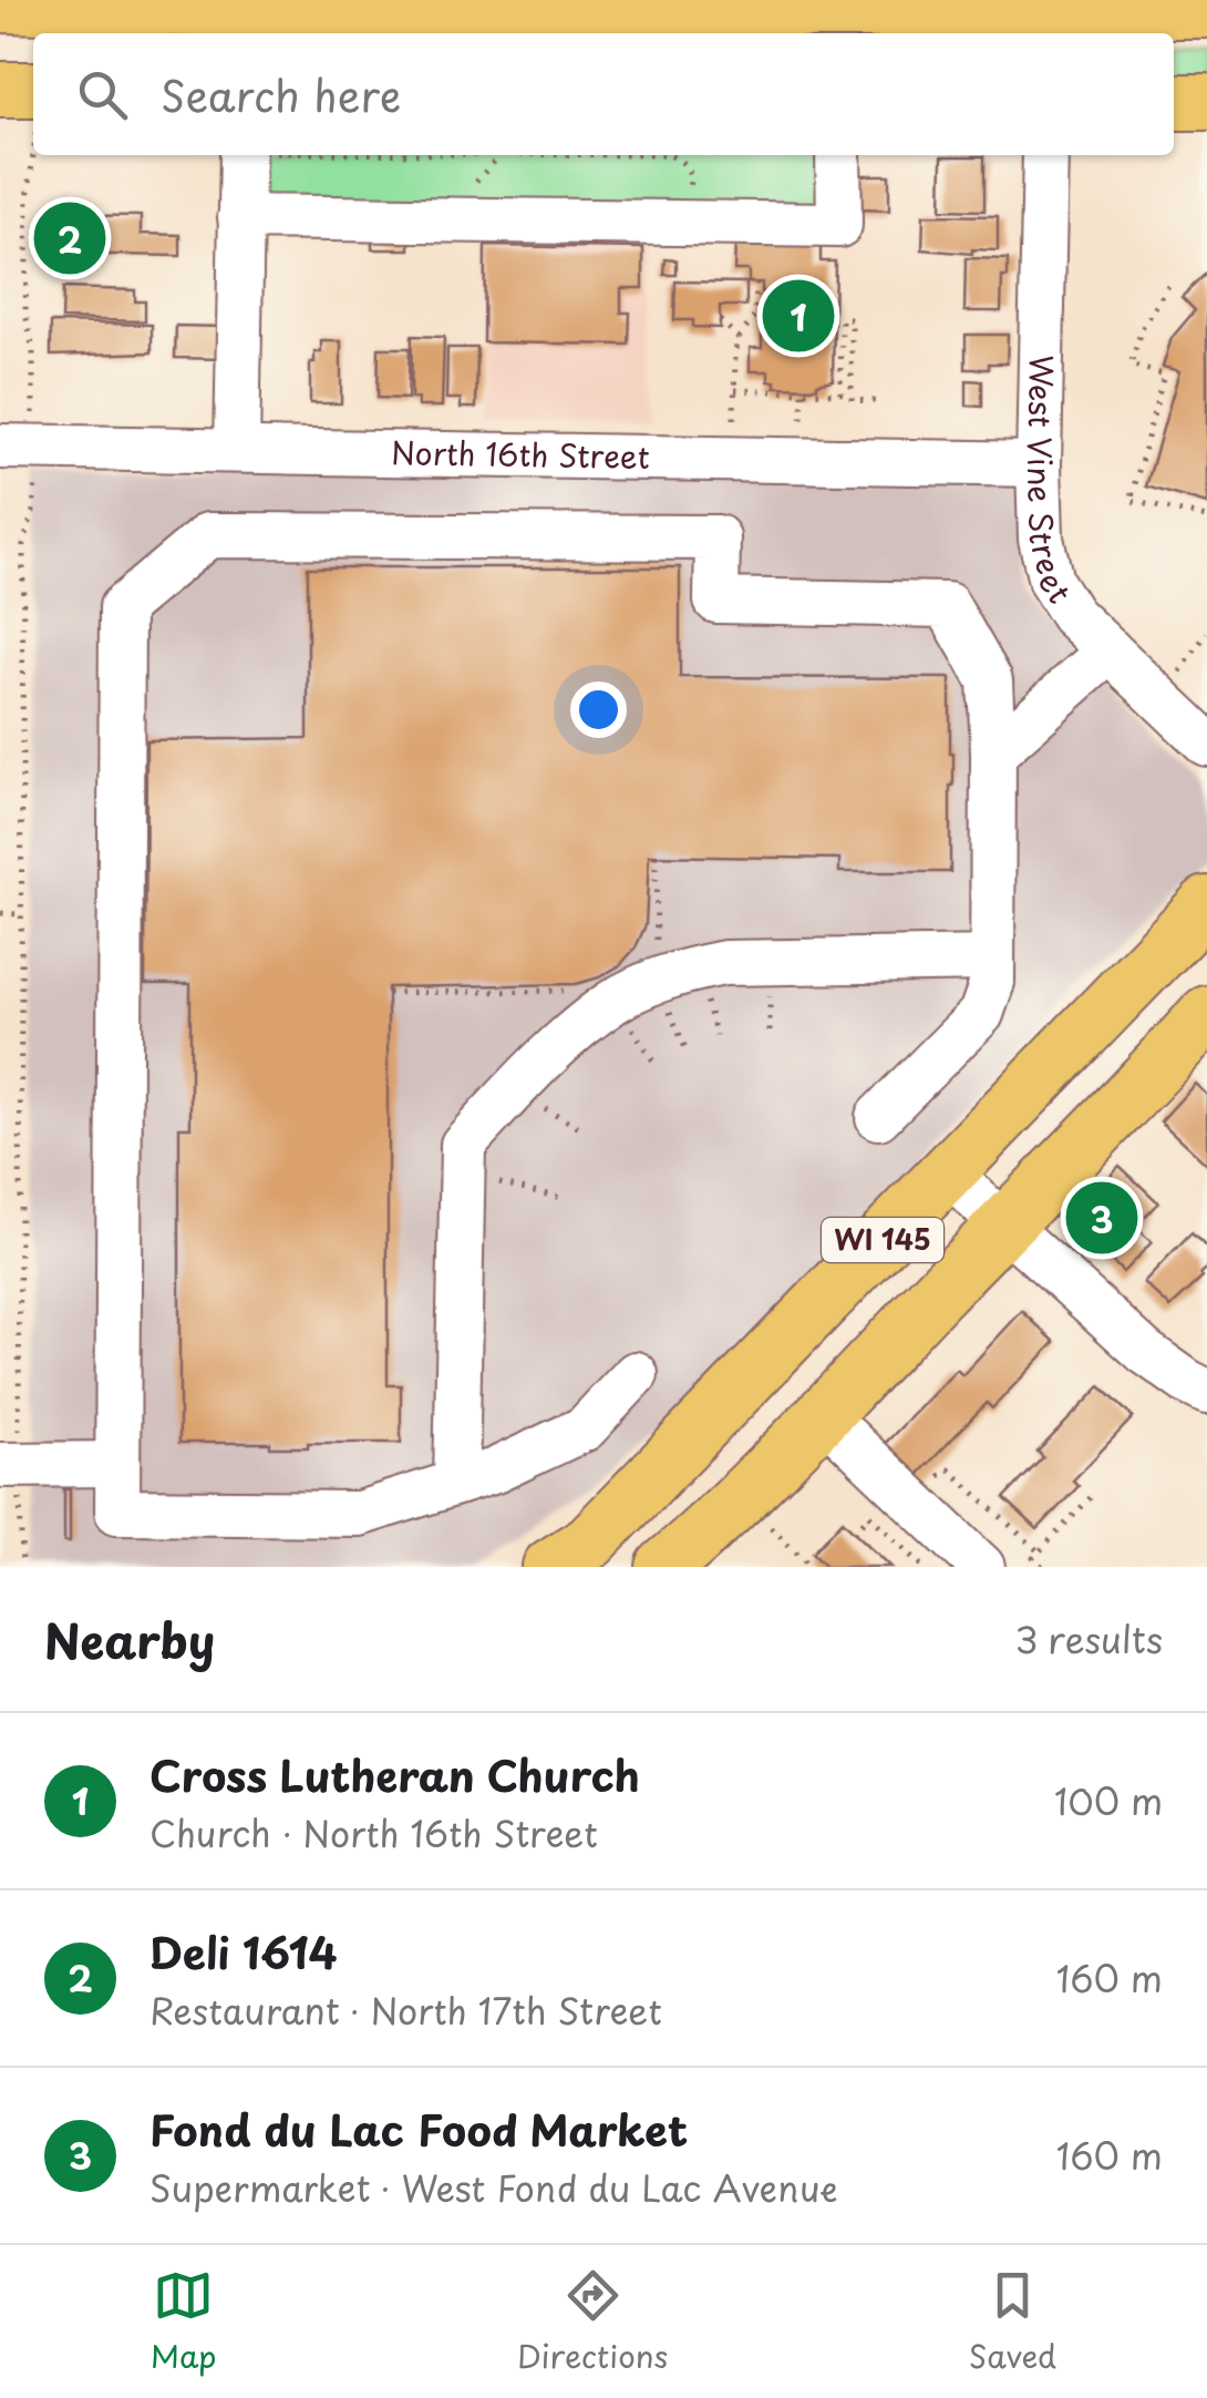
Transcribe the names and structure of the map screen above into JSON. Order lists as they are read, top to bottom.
{
  "streets": {
    "main road": ["WI 145"],
    "street": ["North 16th Street", "West Vine Street"]
  },
  "crossings": [
    ["North 16th Street", "West Vine Street"]
  ],
  "page": {
    "search": "Search here",
    "pins": ["2", "1", "3"],
    "heading": ["Nearby", "3 results"],
    "list": [
      {
        "mark": "1",
        "name": "Cross Lutheran Church",
        "note": "Church · North 16th Street",
        "value": "100 m"
      },
      {
        "mark": "2",
        "name": "Deli 1614",
        "note": "Restaurant · North 17th Street",
        "value": "160 m"
      },
      {
        "mark": "3",
        "name": "Fond du Lac Food Market",
        "note": "Supermarket · West Fond du Lac Avenue",
        "value": "160 m"
      }
    ],
    "nav": ["Map", "Directions", "Saved"]
  }
}
